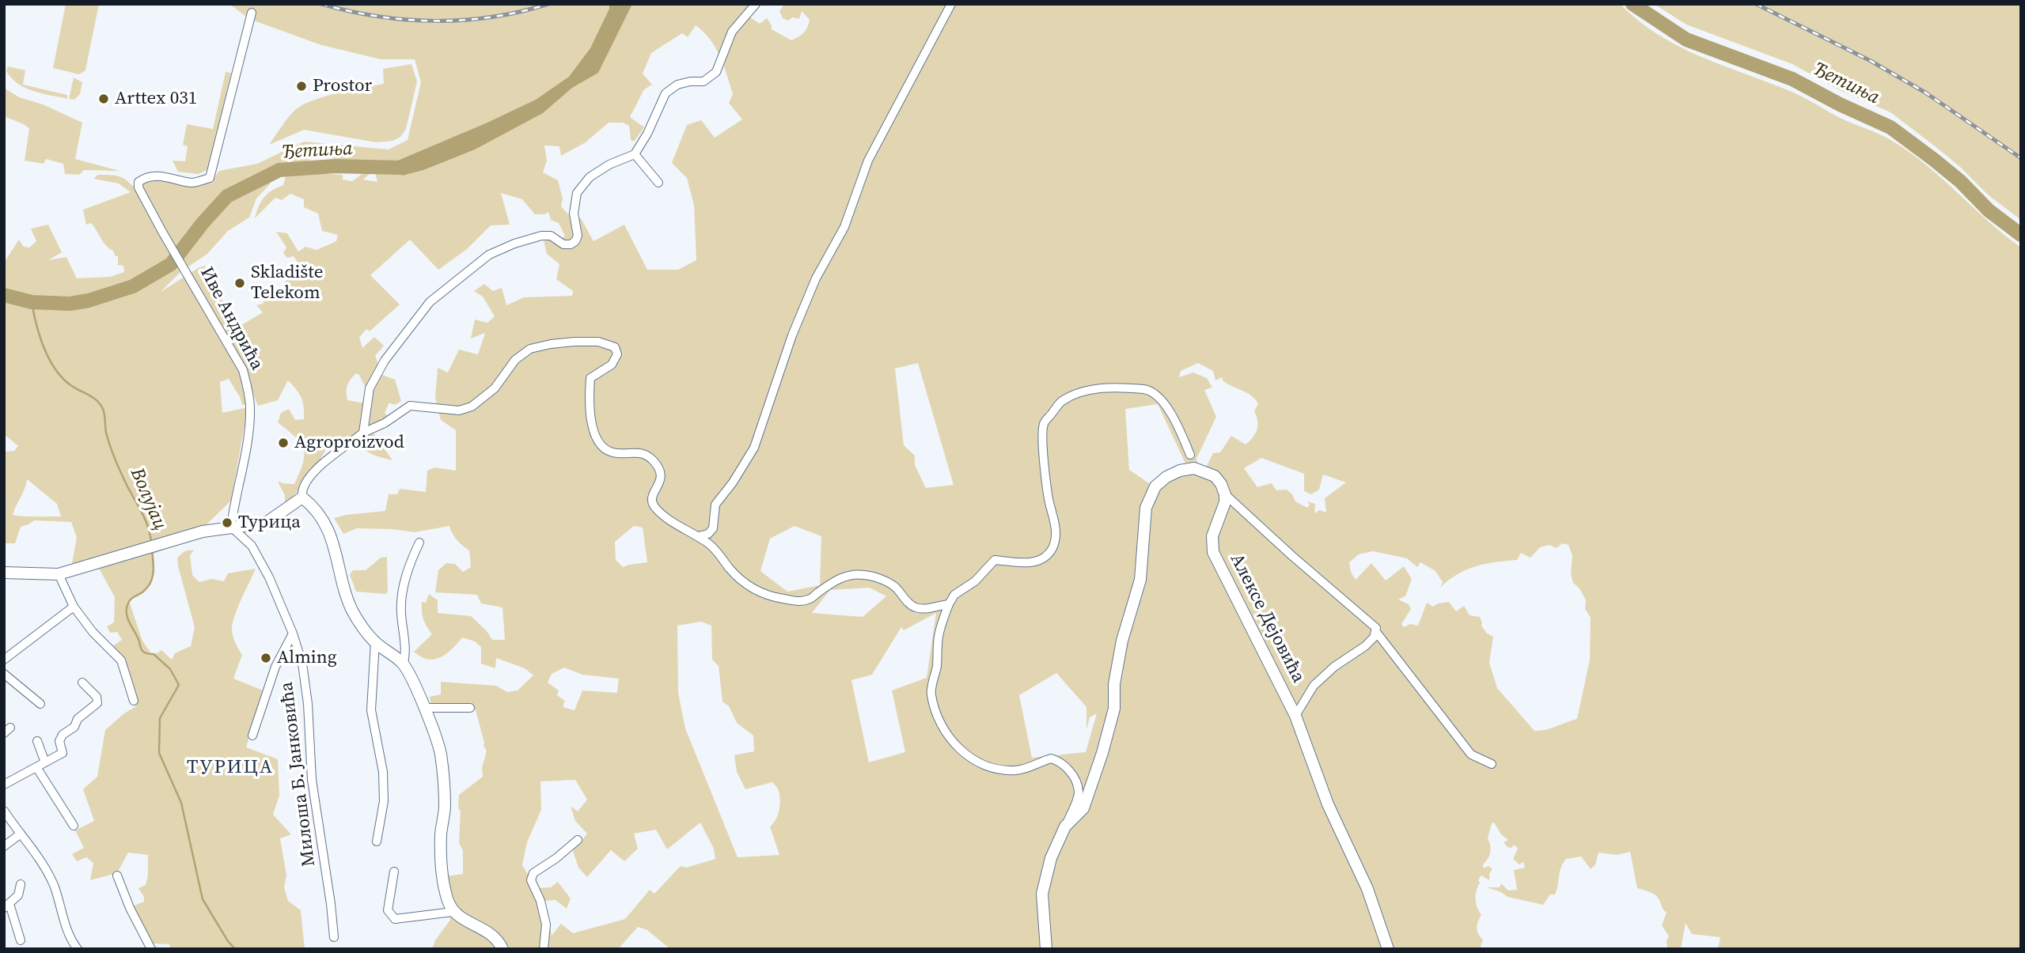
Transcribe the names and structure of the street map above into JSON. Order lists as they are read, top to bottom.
{
  "streets": {
    "street": ["Иве Андрића", "Алексе Дејовића", "Милоша Б. Јанковића"]
  },
  "crossings": [
    ["Иве Андрића", "Милоша Б. Јанковића"]
  ],
  "districts": ["ТУРИЦА"],
  "water": ["Ђетиња", "Волујац"],
  "places": [
    "Prostor",
    "Arttex 031",
    "Skladište Telekom",
    "Agroproizvod",
    "Турица",
    "Alming"
  ]
}
